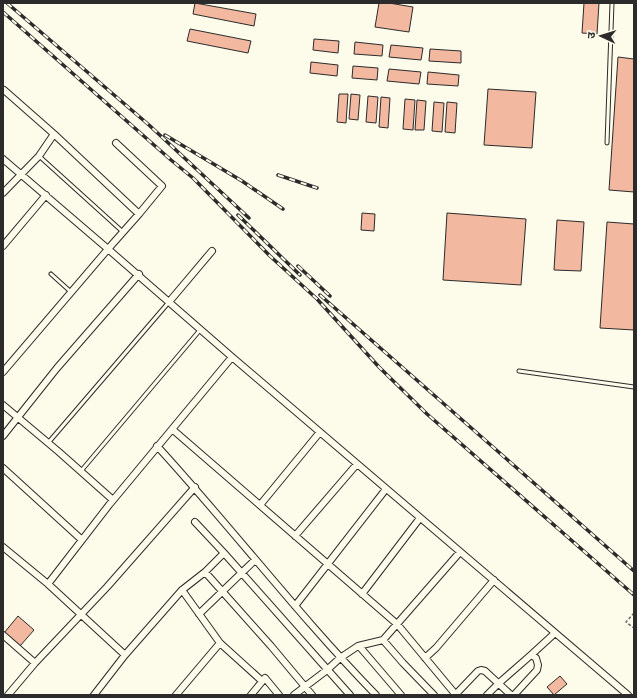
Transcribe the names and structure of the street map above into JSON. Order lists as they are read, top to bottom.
{
  "north": "left"
}
